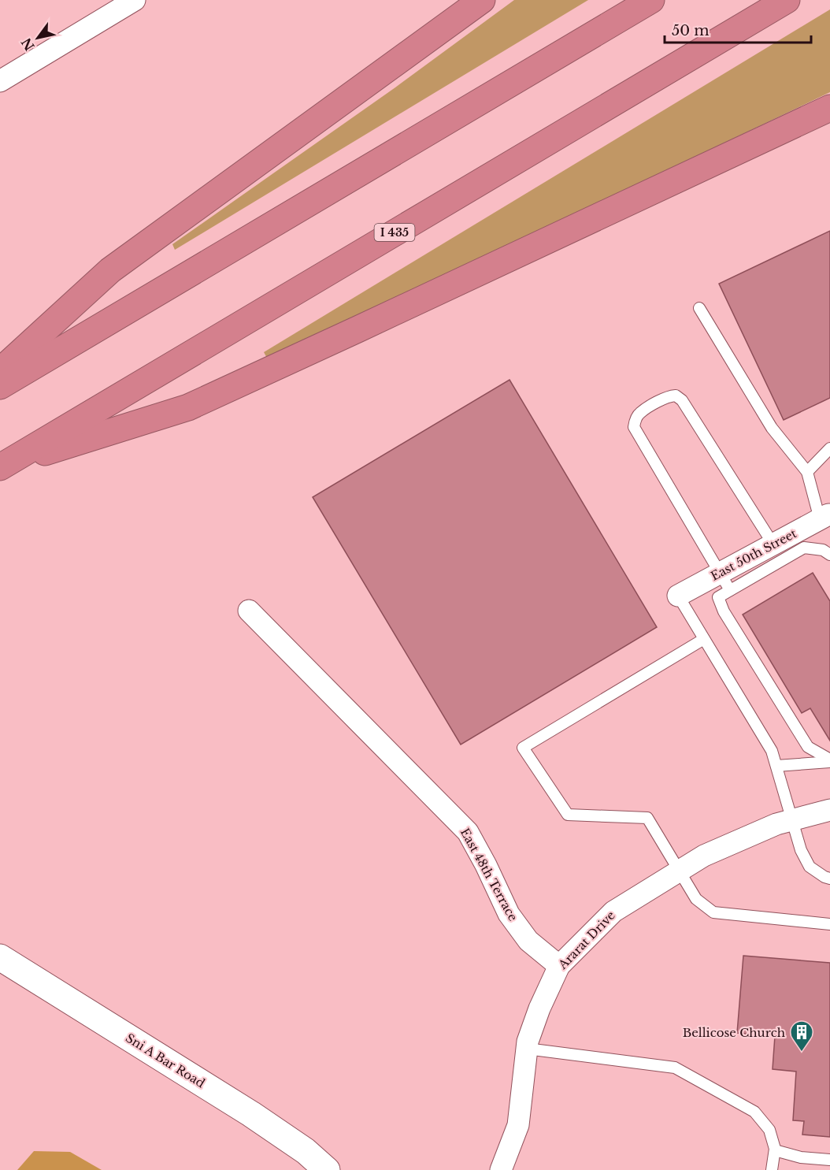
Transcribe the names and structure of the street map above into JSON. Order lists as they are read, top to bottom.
{
  "streets": {
    "highway": ["I 435"],
    "street": [
      "East 50th Street",
      "East 48th Terrace",
      "Ararat Drive",
      "Sni A Bar Road"
    ]
  },
  "crossings": [
    ["East 48th Terrace", "Ararat Drive"]
  ],
  "places": {
    "building": ["Bellicose Church"]
  },
  "scale_bar": "50 m",
  "north": "bottom left"
}
